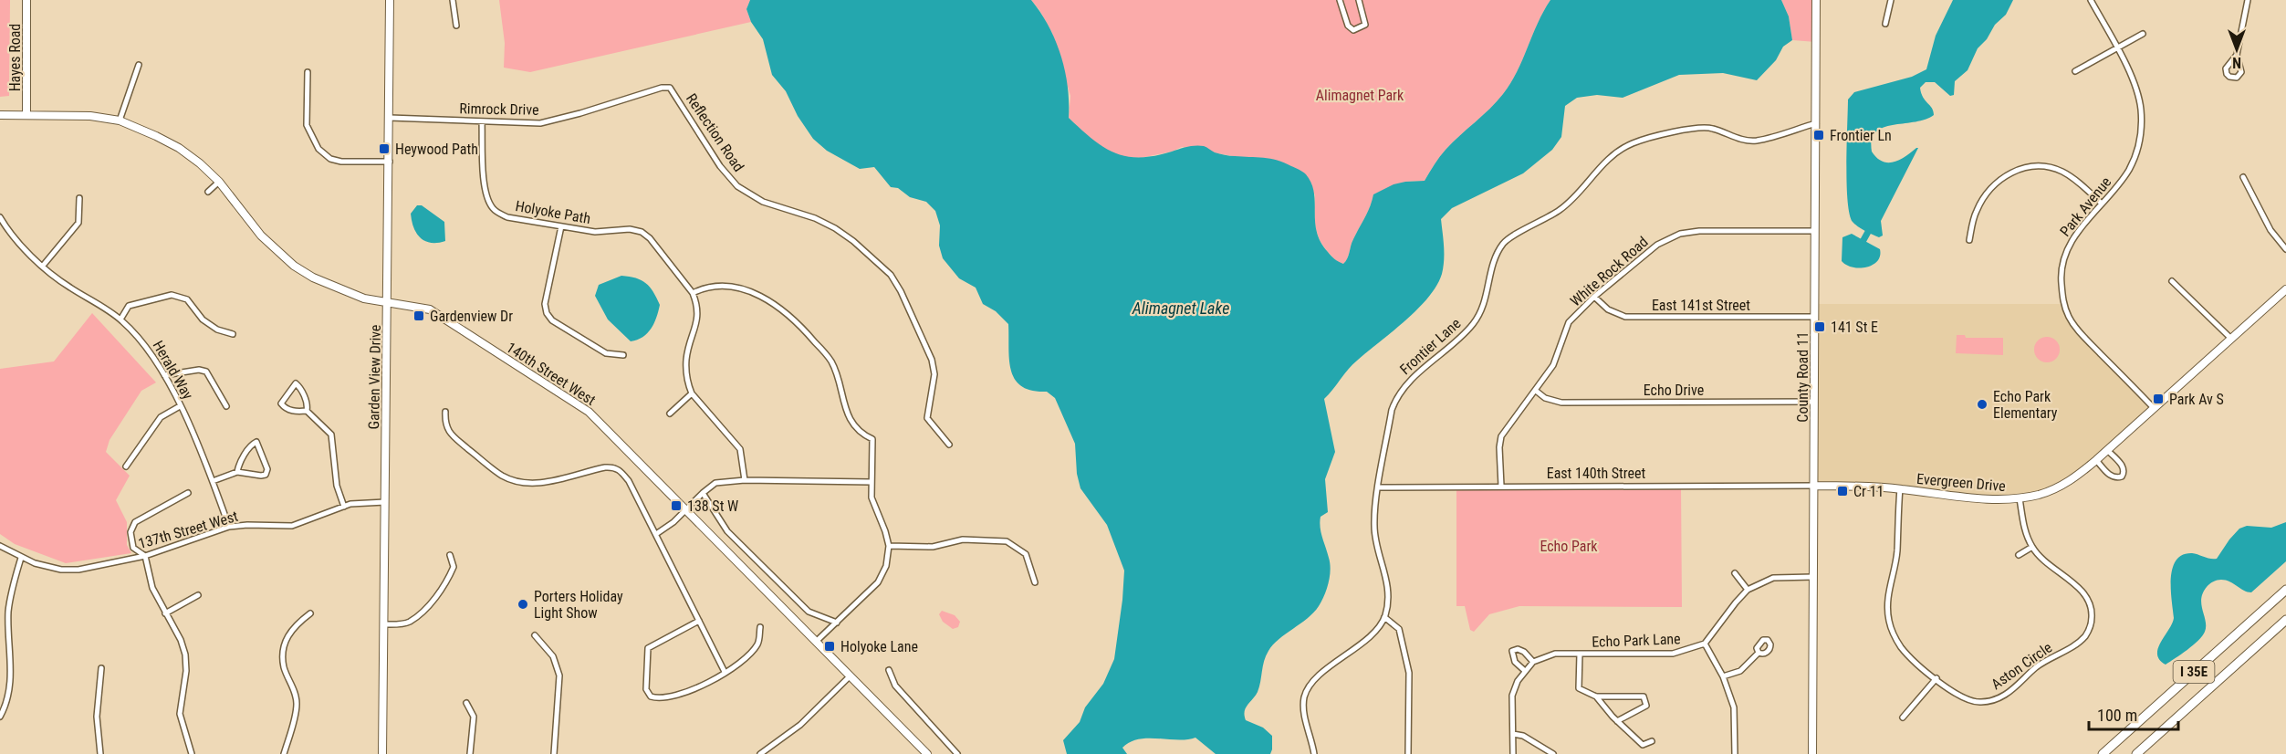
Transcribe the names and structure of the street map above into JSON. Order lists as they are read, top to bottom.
{
  "streets": {
    "highway": ["I 35E"],
    "street": [
      "Hayes Road",
      "Rimrock Drive",
      "Reflection Road",
      "Park Avenue",
      "Holyoke Path",
      "White Rock Road",
      "East 141st Street",
      "Frontier Lane",
      "Herald Way",
      "140th Street West",
      "Garden View Drive",
      "County Road 11",
      "Echo Drive",
      "East 140th Street",
      "Evergreen Drive",
      "137th Street West",
      "Echo Park Lane",
      "Aston Circle"
    ]
  },
  "crossings": [
    ["Hayes Road", "140th Street West"],
    ["Rimrock Drive", "Reflection Road"],
    ["Rimrock Drive", "Holyoke Path"],
    ["Rimrock Drive", "Garden View Drive"],
    ["Park Avenue", "Evergreen Drive"],
    ["White Rock Road", "East 141st Street"],
    ["White Rock Road", "County Road 11"],
    ["White Rock Road", "Echo Drive"],
    ["White Rock Road", "East 140th Street"],
    ["East 141st Street", "County Road 11"],
    ["Frontier Lane", "County Road 11"],
    ["Frontier Lane", "East 140th Street"],
    ["Herald Way", "137th Street West"],
    ["140th Street West", "Garden View Drive"],
    ["Garden View Drive", "137th Street West"],
    ["County Road 11", "Echo Drive"],
    ["County Road 11", "East 140th Street"],
    ["County Road 11", "Evergreen Drive"],
    ["East 140th Street", "Evergreen Drive"],
    ["Evergreen Drive", "Aston Circle"]
  ],
  "water": ["Alimagnet Lake"],
  "parks": ["Alimagnet Park", "Echo Park"],
  "places": {
    "transit": [
      "Frontier Ln",
      "Heywood Path",
      "Gardenview Dr",
      "141 St E",
      "Park Av S",
      "Cr 11",
      "138 St W",
      "Holyoke Lane"
    ],
    "other": ["Echo Park Elementary", "Porters Holiday Light Show"]
  },
  "scale_bar": "100 m",
  "north": "bottom"
}
